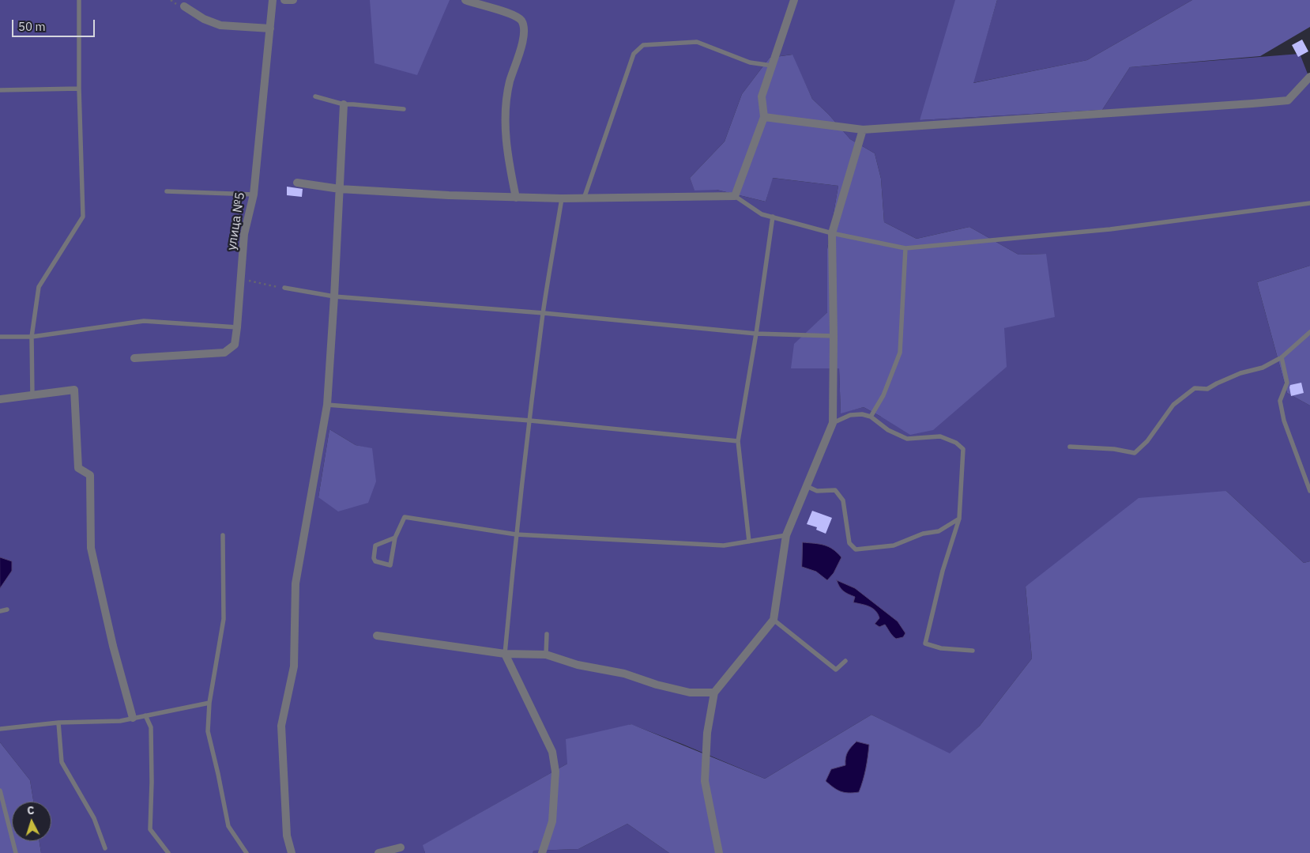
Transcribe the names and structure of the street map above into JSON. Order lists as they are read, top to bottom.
{
  "streets": {
    "street": ["улица №5"]
  },
  "scale_bar": "50 m",
  "north": "top"
}
